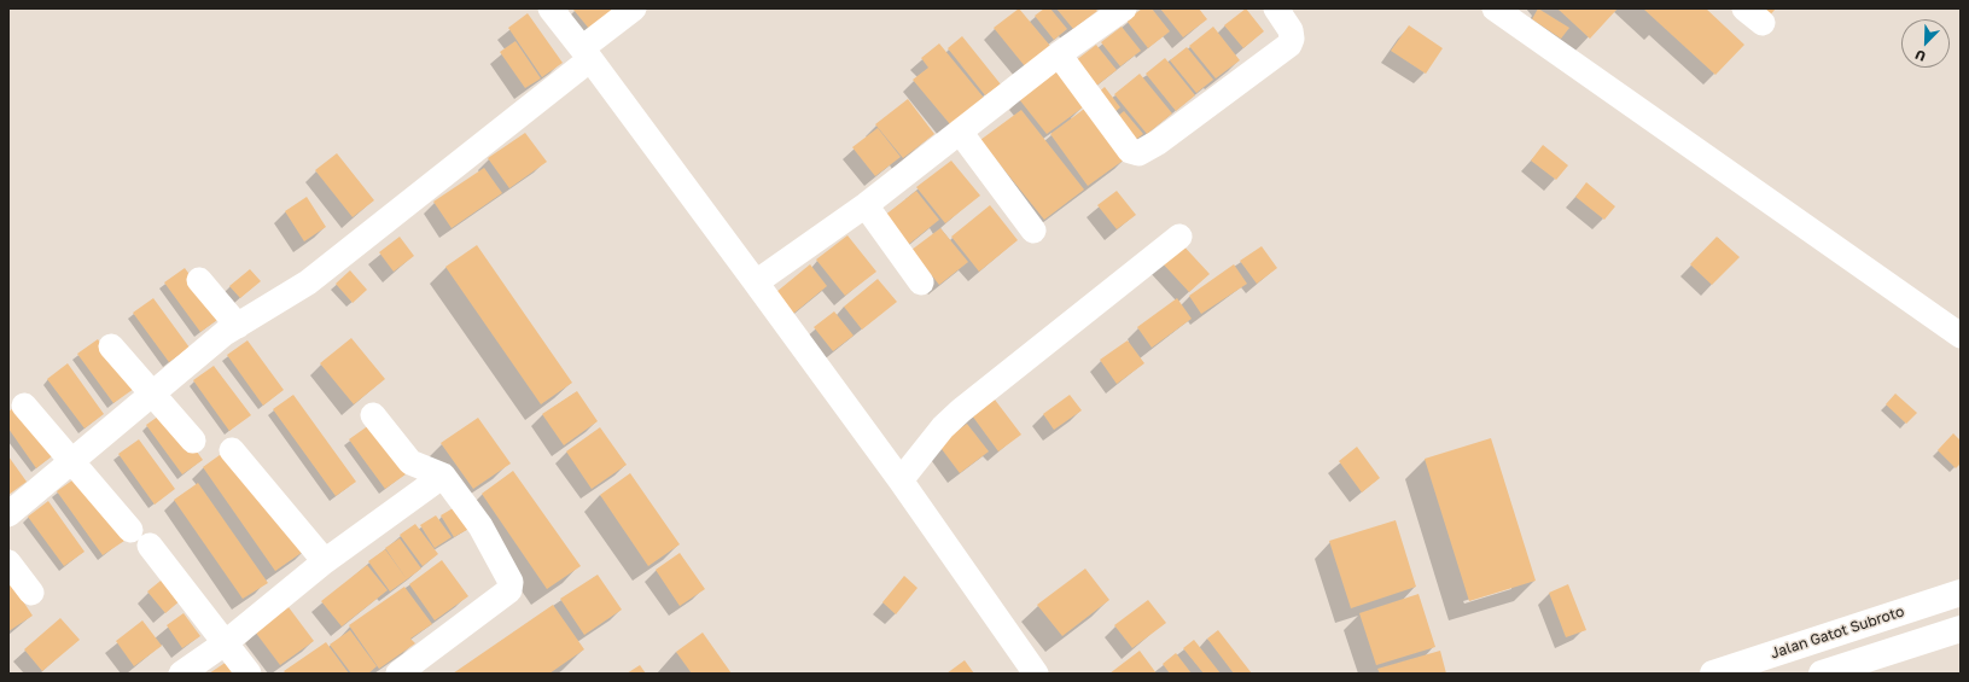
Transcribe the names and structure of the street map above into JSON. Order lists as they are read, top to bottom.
{
  "streets": {
    "street": ["Jalan Gatot Subroto"]
  },
  "north": "bottom left"
}
